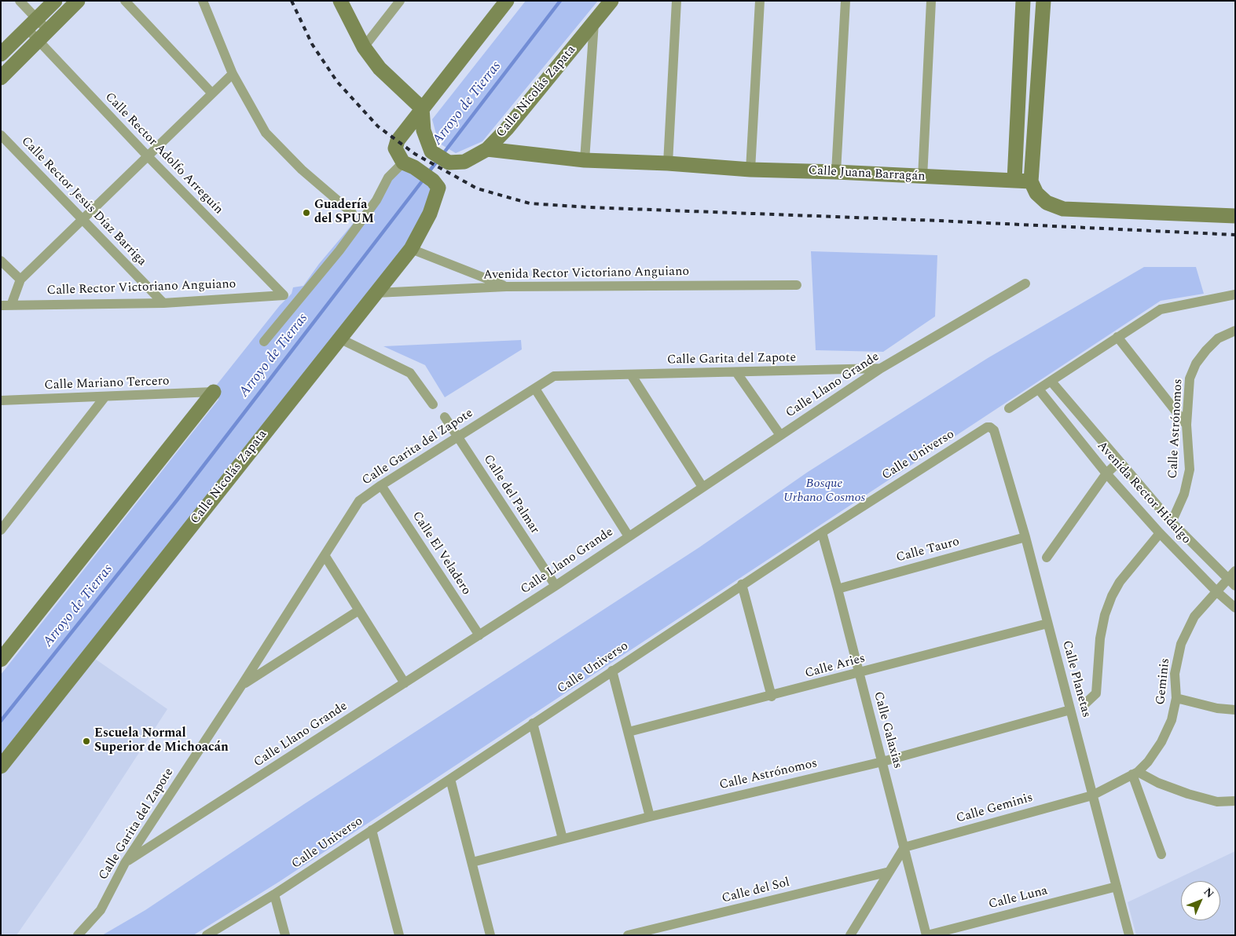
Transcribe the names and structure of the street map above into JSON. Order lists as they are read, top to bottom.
{
  "streets": {
    "street": [
      "Calle Nicolás Zapata",
      "Calle Rector Adolfo Arreguín",
      "Calle Juana Barragán",
      "Calle Rector Jesús Díaz Barriga",
      "Avenida Rector Victoriano Anguiano",
      "Calle Rector Victoriano Anguiano",
      "Calle Garita del Zapote",
      "Calle Mariano Tercero",
      "Calle Llano Grande",
      "Calle Astrónomos",
      "Calle Universo",
      "Avenida Rector Hidalgo",
      "Calle del Palmar",
      "Calle Tauro",
      "Calle El Veladero",
      "Calle Aries",
      "Calle Planetas",
      "Geminis",
      "Calle Galaxias",
      "Calle Geminis",
      "Calle del Sol",
      "Calle Luna"
    ]
  },
  "crossings": [
    ["Calle Nicolás Zapata", "Calle Juana Barragán"],
    ["Calle Nicolás Zapata", "Avenida Rector Victoriano Anguiano"],
    ["Calle Rector Adolfo Arreguín", "Calle Rector Victoriano Anguiano"],
    ["Calle Rector Jesús Díaz Barriga", "Calle Rector Victoriano Anguiano"],
    ["Calle Garita del Zapote", "Calle Llano Grande"],
    ["Calle Garita del Zapote", "Calle del Palmar"],
    ["Calle Garita del Zapote", "Calle El Veladero"],
    ["Calle Llano Grande", "Calle del Palmar"],
    ["Calle Llano Grande", "Calle El Veladero"],
    ["Calle Astrónomos", "Avenida Rector Hidalgo"],
    ["Calle Astrónomos", "Calle Planetas"],
    ["Calle Astrónomos", "Calle Galaxias"],
    ["Calle Universo", "Calle Planetas"],
    ["Calle Universo", "Calle Galaxias"],
    ["Avenida Rector Hidalgo", "Geminis"],
    ["Calle Tauro", "Calle Planetas"],
    ["Calle Tauro", "Calle Galaxias"],
    ["Calle Aries", "Calle Planetas"],
    ["Calle Aries", "Calle Galaxias"],
    ["Calle Planetas", "Geminis"],
    ["Calle Planetas", "Calle Geminis"],
    ["Calle Planetas", "Calle Luna"],
    ["Geminis", "Calle Geminis"],
    ["Calle Galaxias", "Calle Geminis"],
    ["Calle Galaxias", "Calle Luna"]
  ],
  "water": ["Arroyo de Tierras"],
  "parks": ["Bosque Urbano Cosmos"],
  "places": ["Guadería del SPUM", "Escuela Normal Superior de Michoacán"],
  "north": "top right"
}
